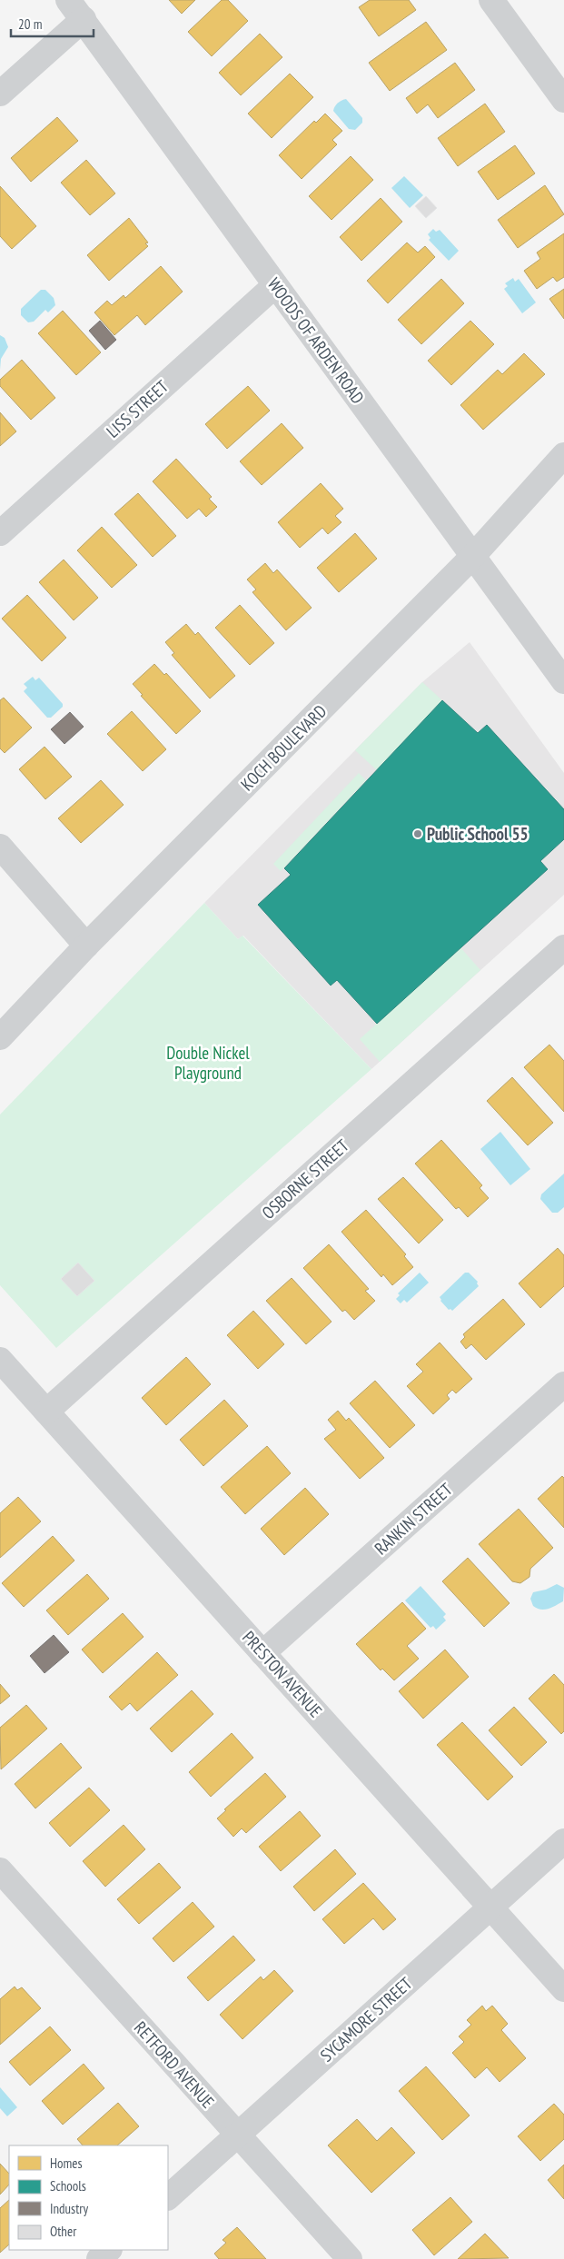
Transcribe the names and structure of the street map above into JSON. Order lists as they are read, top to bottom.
{
  "streets": {
    "street": [
      "WOODS OF ARDEN ROAD",
      "LISS STREET",
      "KOCH BOULEVARD",
      "OSBORNE STREET",
      "RANKIN STREET",
      "PRESTON AVENUE",
      "SYCAMORE STREET",
      "RETFORD AVENUE"
    ]
  },
  "crossings": [
    ["WOODS OF ARDEN ROAD", "LISS STREET"],
    ["WOODS OF ARDEN ROAD", "KOCH BOULEVARD"],
    ["OSBORNE STREET", "PRESTON AVENUE"],
    ["RANKIN STREET", "PRESTON AVENUE"],
    ["PRESTON AVENUE", "SYCAMORE STREET"],
    ["SYCAMORE STREET", "RETFORD AVENUE"]
  ],
  "parks": ["Double Nickel Playground"],
  "places": ["Public School 55"],
  "legend": [
    "Homes",
    "Schools",
    "Industry",
    "Other"
  ],
  "scale_bar": "20 m"
}
